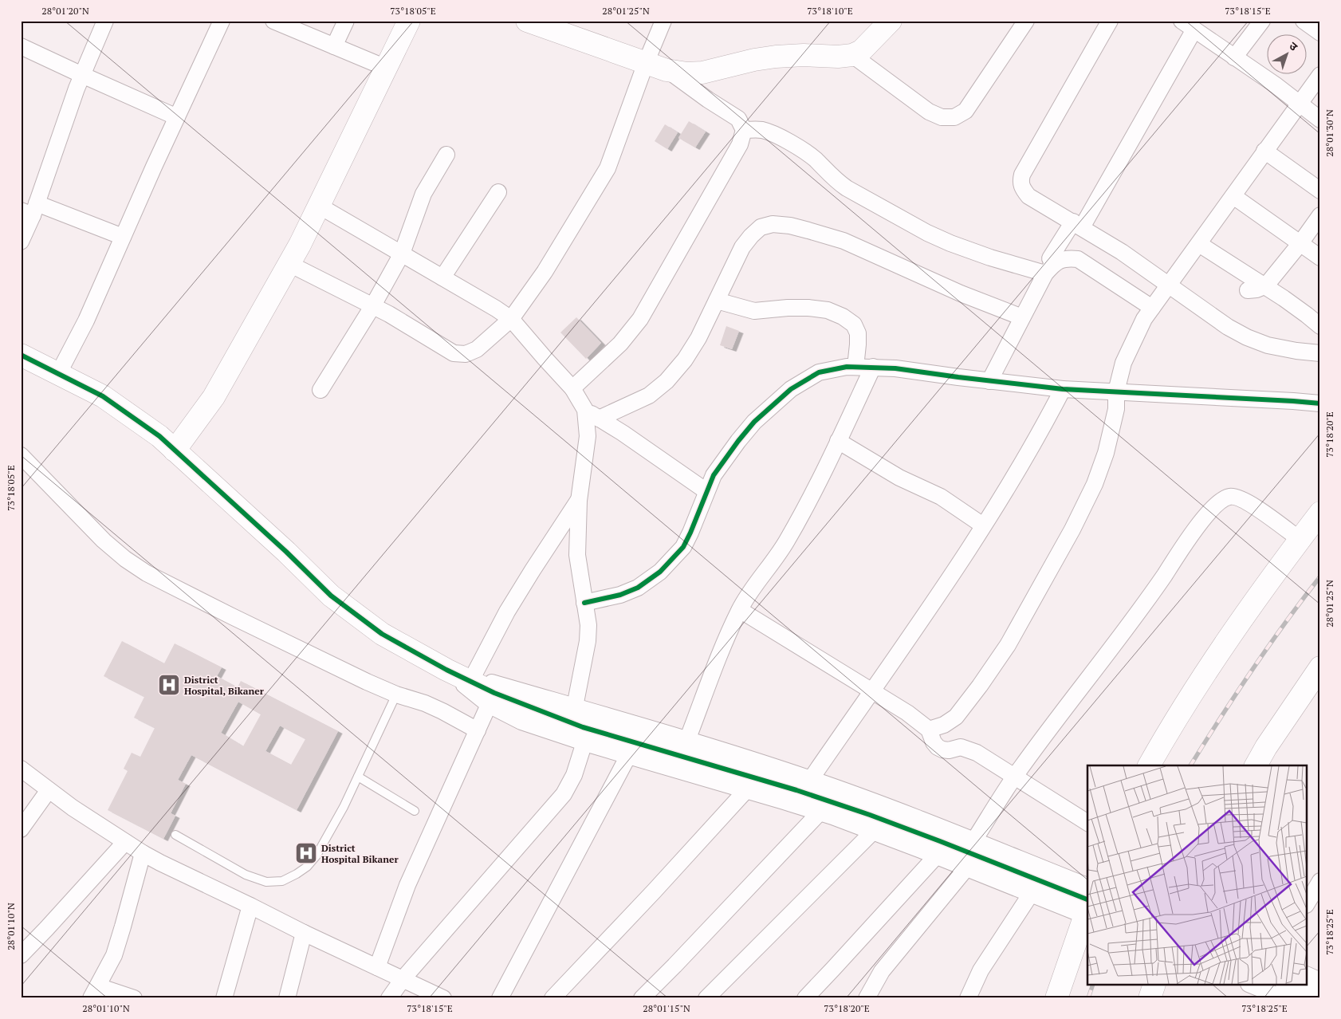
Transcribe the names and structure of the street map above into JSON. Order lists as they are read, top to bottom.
{
  "places": {
    "hospital": ["District Hospital, Bikaner", "District Hospital Bikaner"]
  },
  "north": "top right",
  "coordinates": [
    "28°01'20\"N",
    "73°18'05\"E",
    "28°01'25\"N",
    "73°18'10\"E",
    "73°18'15\"E",
    "28°01'30\"N",
    "73°18'20\"E",
    "28°01'10\"N",
    "73°18'25\"E",
    "28°01'15\"N"
  ]
}
